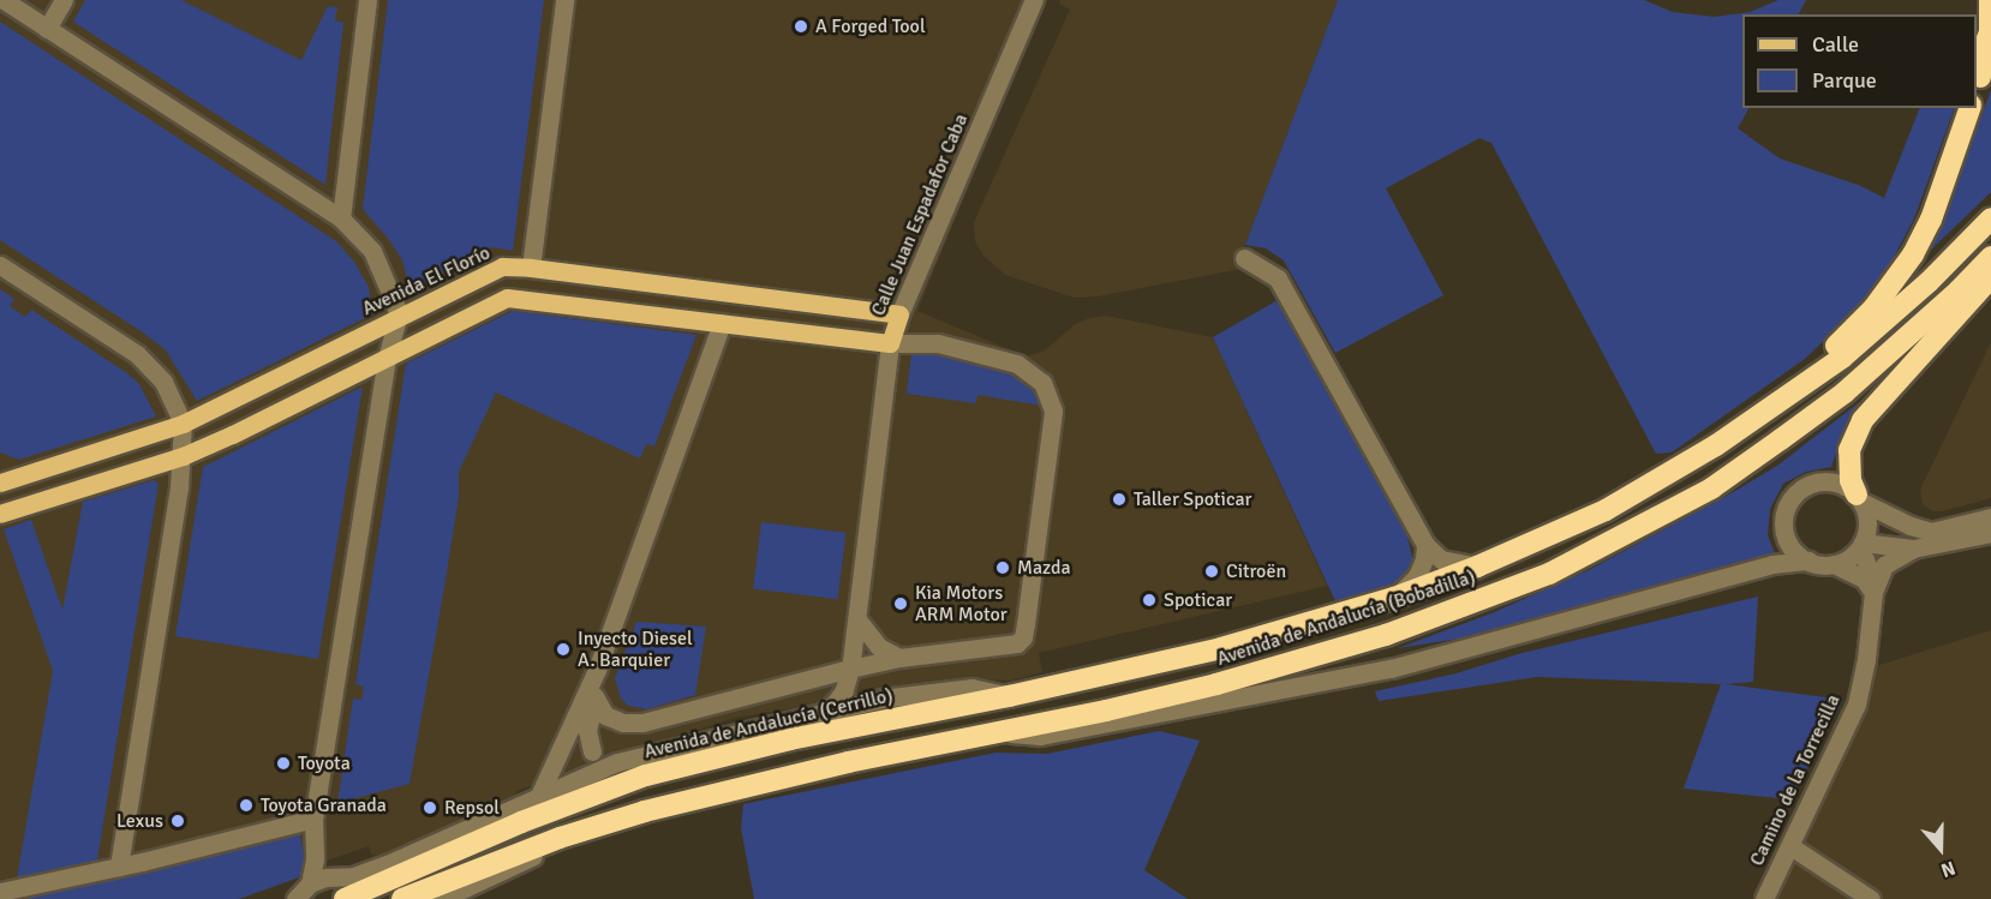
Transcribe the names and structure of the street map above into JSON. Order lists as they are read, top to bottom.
{
  "streets": {
    "highway": ["Avenida de Andalucía (Bobadilla)", "Avenida de Andalucía (Cerrillo)"],
    "main road": ["Calle Juan Espadafor Caba", "Avenida El Florío"],
    "street": ["Camino de la Torrecilla"]
  },
  "crossings": [
    ["Calle Juan Espadafor Caba", "Avenida El Florío"],
    ["Calle Juan Espadafor Caba", "Avenida de Andalucía (Cerrillo)"],
    ["Avenida de Andalucía (Bobadilla)", "Avenida de Andalucía (Cerrillo)"]
  ],
  "places": [
    "A Forged Tool",
    "Taller Spoticar",
    "Mazda",
    "Citroën",
    "Spoticar",
    "Kia Motors ARM Motor",
    "Inyecto Diesel A. Barquier",
    "Toyota",
    "Toyota Granada",
    "Repsol",
    "Lexus"
  ],
  "legend": ["Calle", "Parque"],
  "north": "bottom"
}
